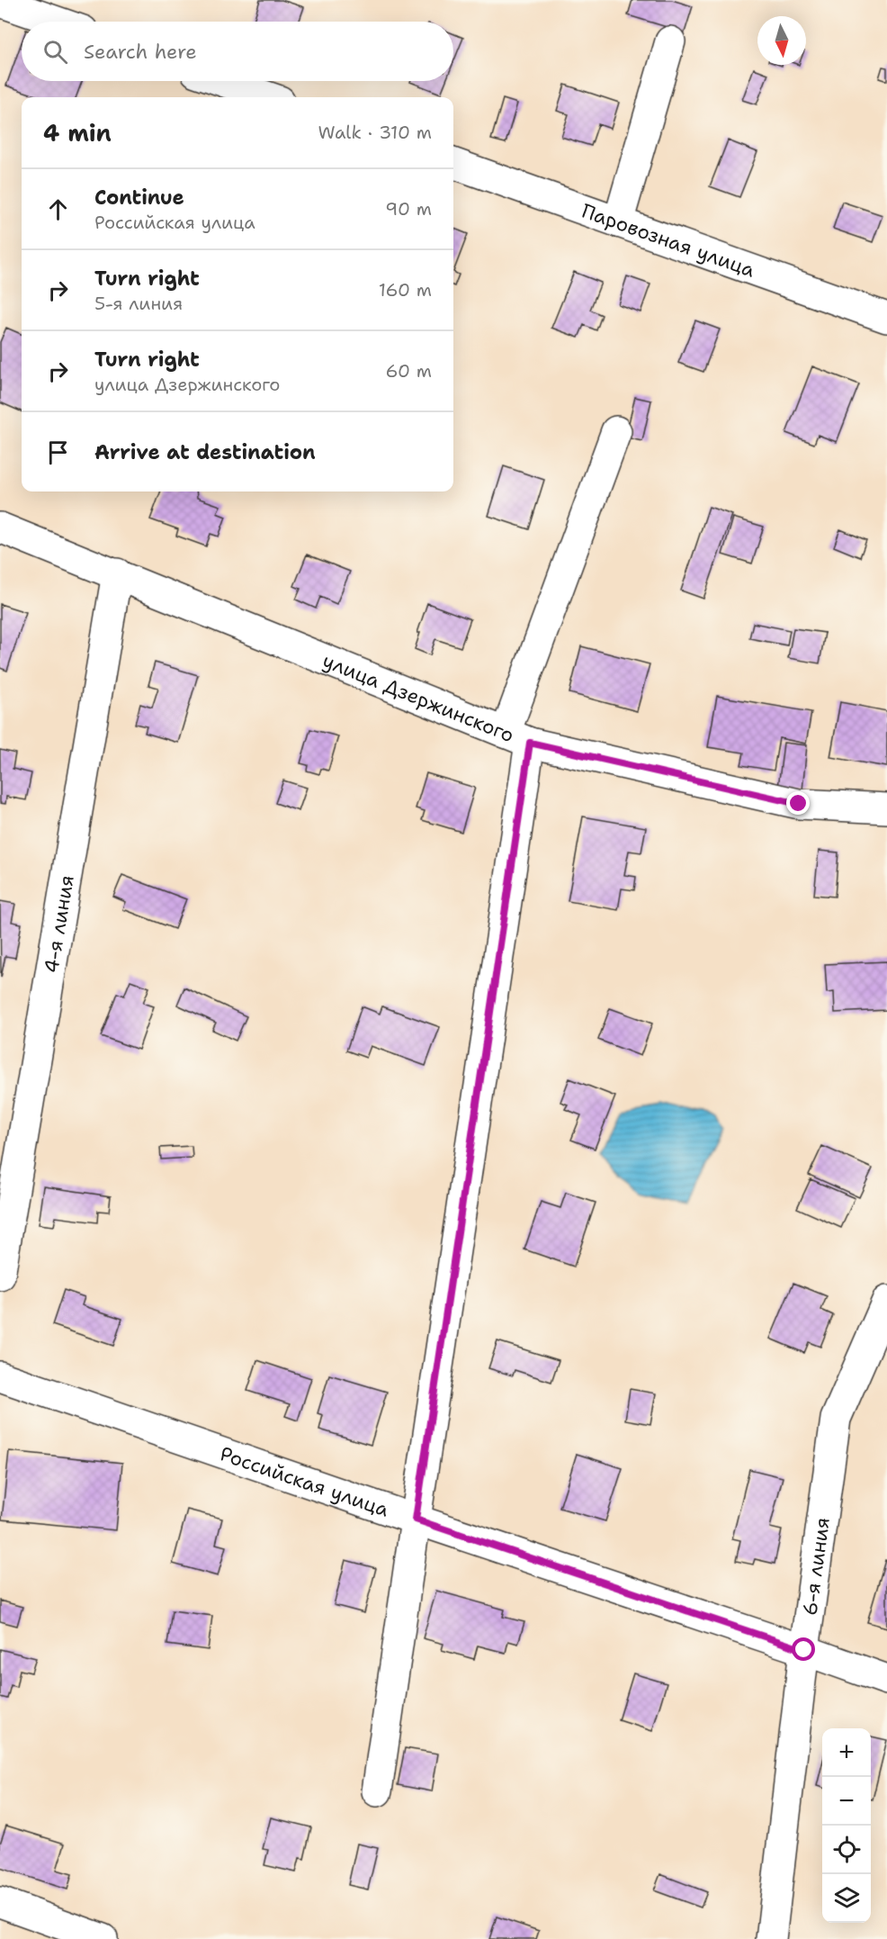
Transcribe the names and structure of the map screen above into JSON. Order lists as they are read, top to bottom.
{
  "streets": {
    "street": [
      "Паровозная улица",
      "улица Дзержинского",
      "4-я линия",
      "Российская улица",
      "6-я линия"
    ]
  },
  "crossings": [
    ["улица Дзержинского", "4-я линия"],
    ["Российская улица", "6-я линия"]
  ],
  "north": "bottom",
  "page": {
    "search": "Search here",
    "heading": ["4 min", "Walk · 310 m"],
    "list": [
      ["Continue", "Российская улица", "90 m"],
      ["Turn right", "5-я линия", "160 m"],
      ["Turn right", "улица Дзержинского", "60 m"],
      "Arrive at destination"
    ],
    "map_buttons": ["+", "−"]
  }
}
